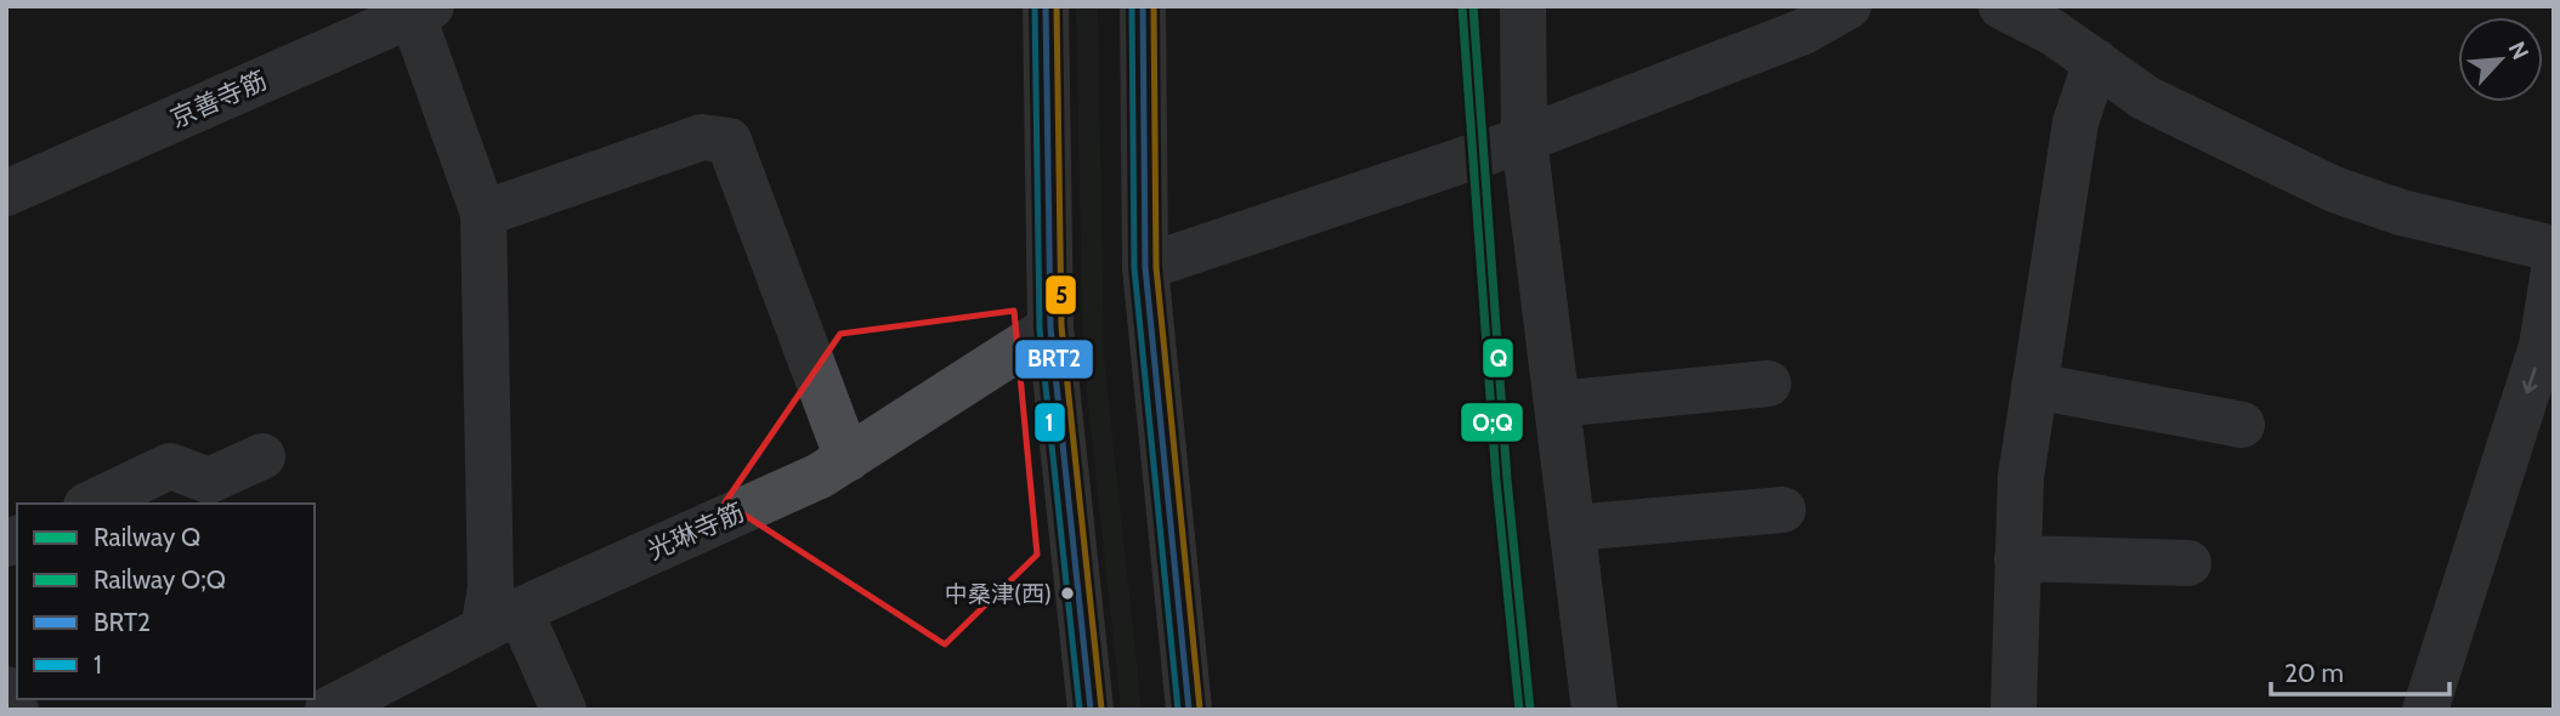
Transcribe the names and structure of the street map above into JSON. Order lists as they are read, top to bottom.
{
  "streets": {
    "street": ["京善寺筋", "光琳寺筋"]
  },
  "places": ["中桑津(西)"],
  "lines": [
    "rail line Q",
    "transit line BRT2",
    "transit line 1",
    "transit line 5",
    "rail line O;Q"
  ],
  "legend": [
    "Railway Q",
    "Railway O;Q",
    "BRT2",
    "1"
  ],
  "scale_bar": "20 m",
  "north": "top right"
}
